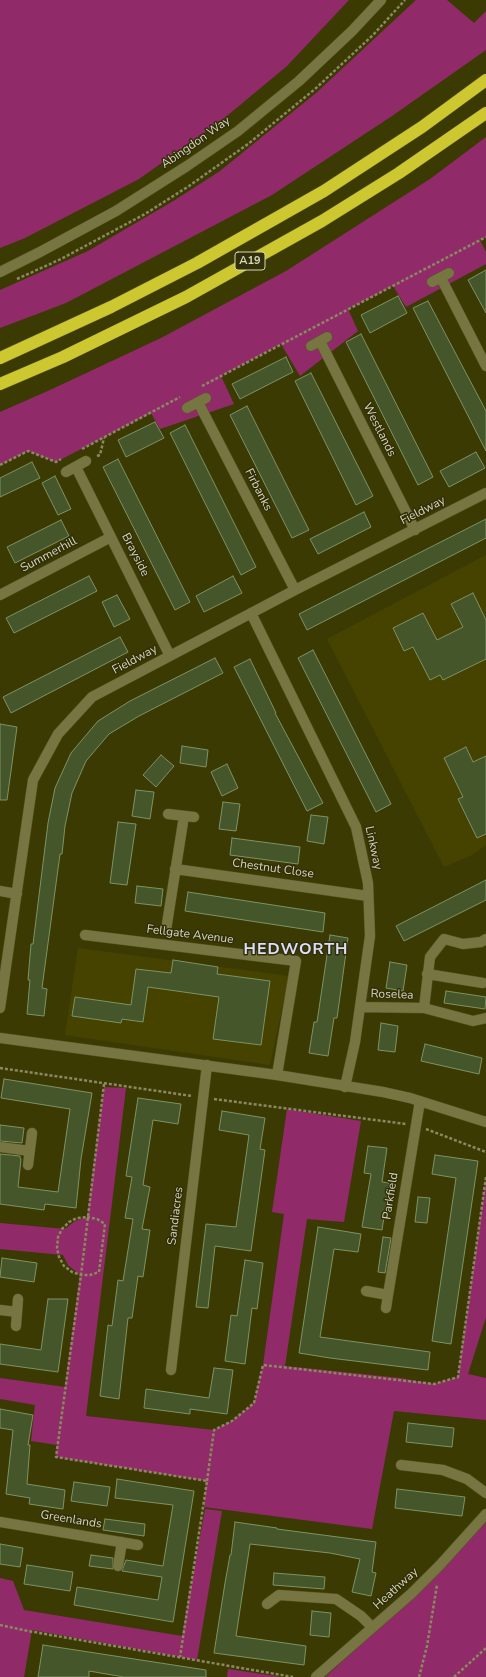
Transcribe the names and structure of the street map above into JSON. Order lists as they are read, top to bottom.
{
  "streets": {
    "highway": ["A19"],
    "street": [
      "Abingdon Way",
      "Westlands",
      "Firbanks",
      "Fieldway",
      "Summerhill",
      "Brayside",
      "Linkway",
      "Chestnut Close",
      "Fellgate Avenue",
      "Roselea",
      "Parkfield",
      "Sandiacres",
      "Greenlands",
      "Heathway"
    ]
  },
  "crossings": [
    ["Westlands", "Fieldway"],
    ["Firbanks", "Fieldway"],
    ["Fieldway", "Brayside"],
    ["Fieldway", "Linkway"],
    ["Summerhill", "Brayside"],
    ["Linkway", "Chestnut Close"],
    ["Linkway", "Roselea"]
  ],
  "districts": ["HEDWORTH"]
}
